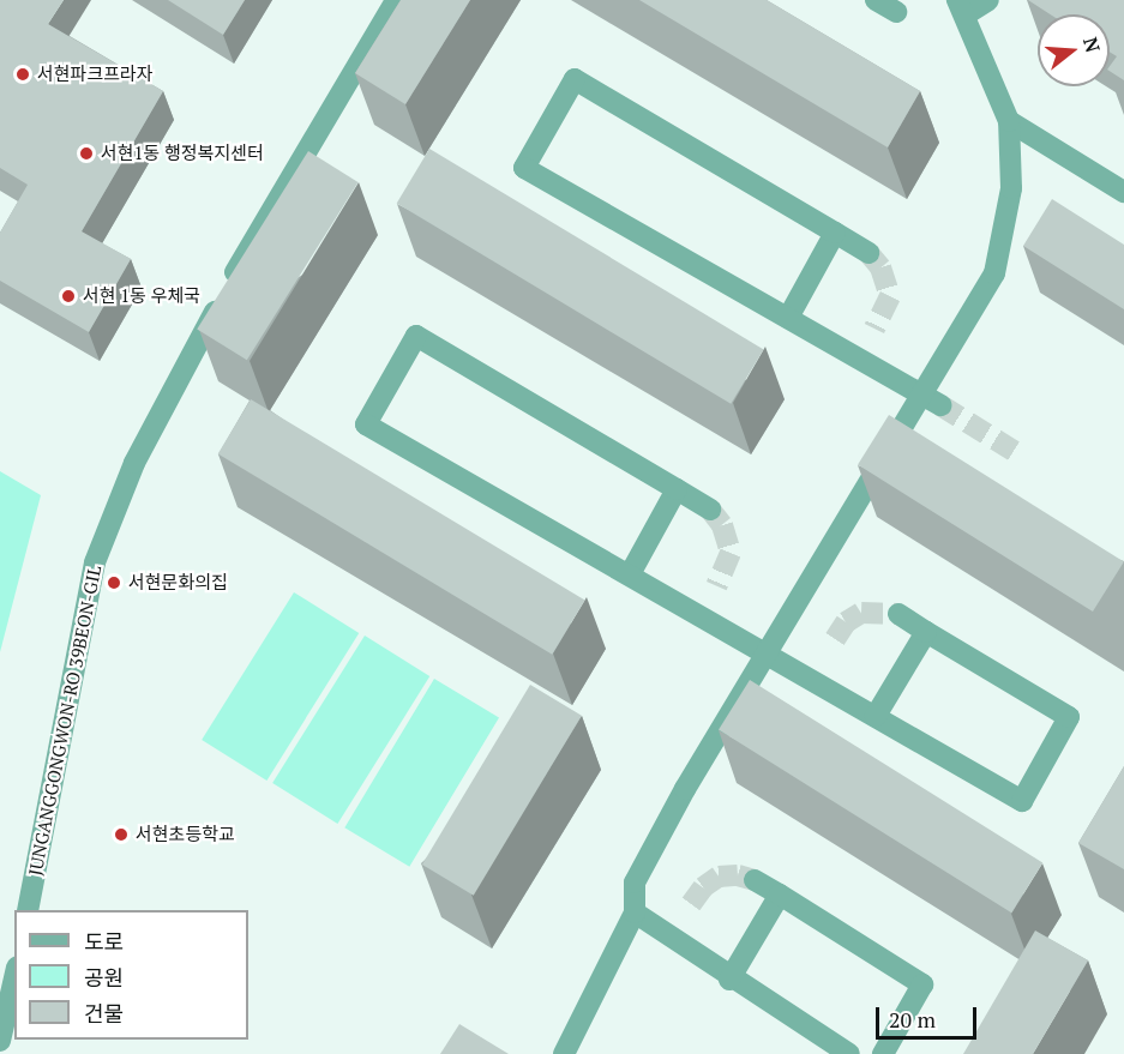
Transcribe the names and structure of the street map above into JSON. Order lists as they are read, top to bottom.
{
  "streets": {
    "street": ["JUNGANGGONGWON-RO 39BEON-GIL"]
  },
  "places": [
    "서현파크프라자",
    "서현1동 행정복지센터",
    "서현 1동 우체국",
    "서현문화의집",
    "서현초등학교"
  ],
  "legend": ["도로", "공원", "건물"],
  "scale_bar": "20 m",
  "north": "right"
}
